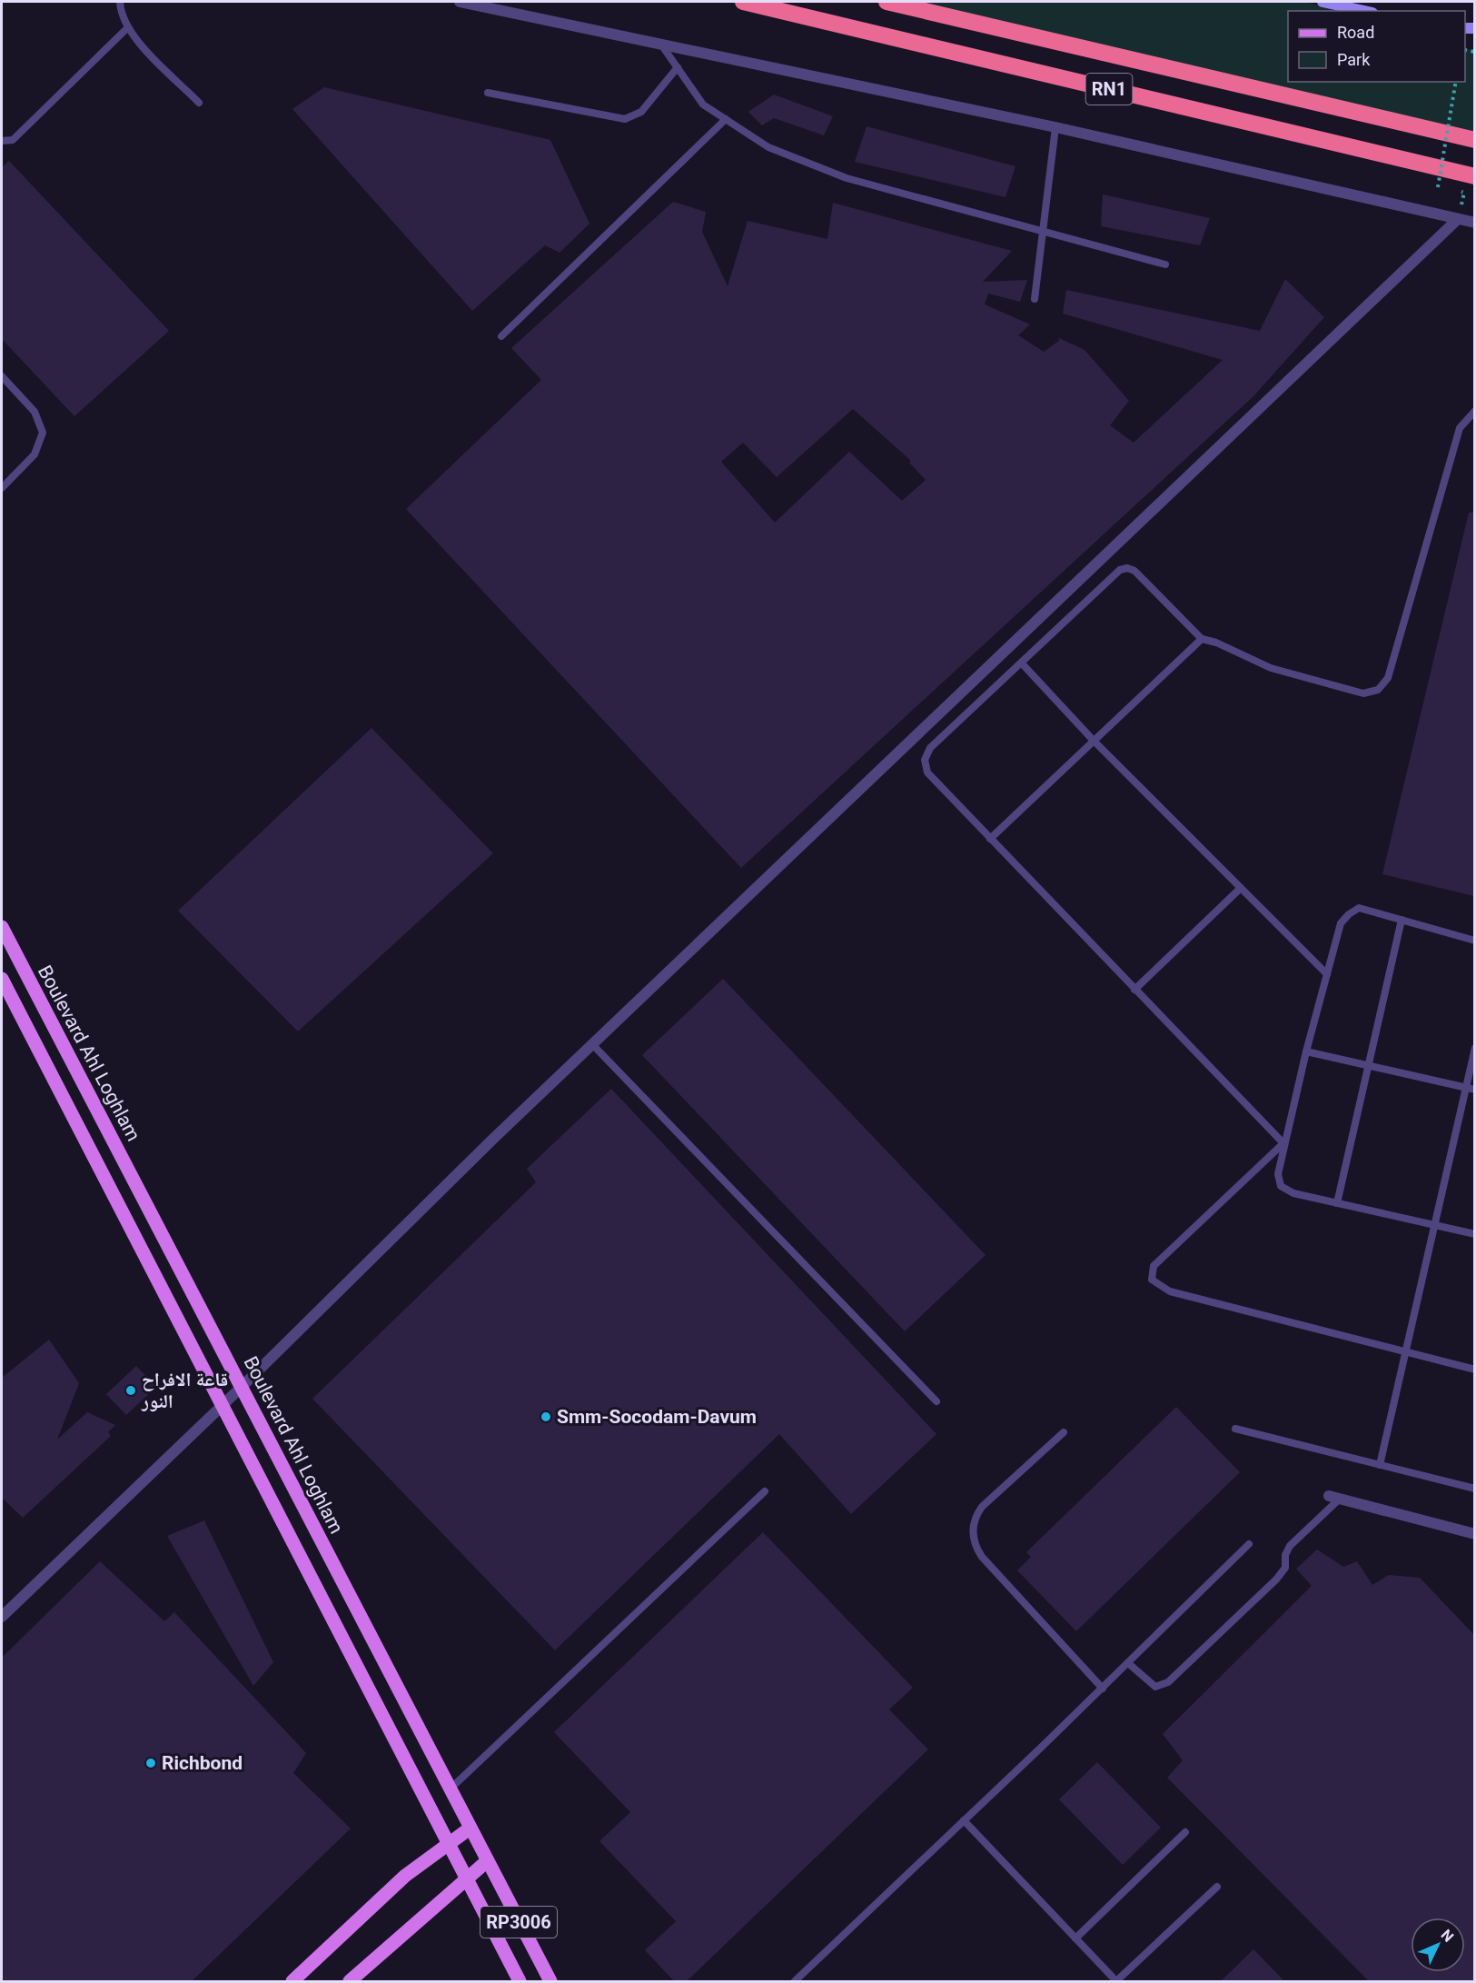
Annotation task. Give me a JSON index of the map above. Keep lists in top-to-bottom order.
{
  "streets": {
    "highway": ["RN1"],
    "main road": ["Boulevard Ahl Loghlam", "RP3006"]
  },
  "places": ["قاعة الافراح النور", "Smm-Socodam-Davum", "Richbond"],
  "legend": ["Road", "Park"],
  "north": "top right"
}
